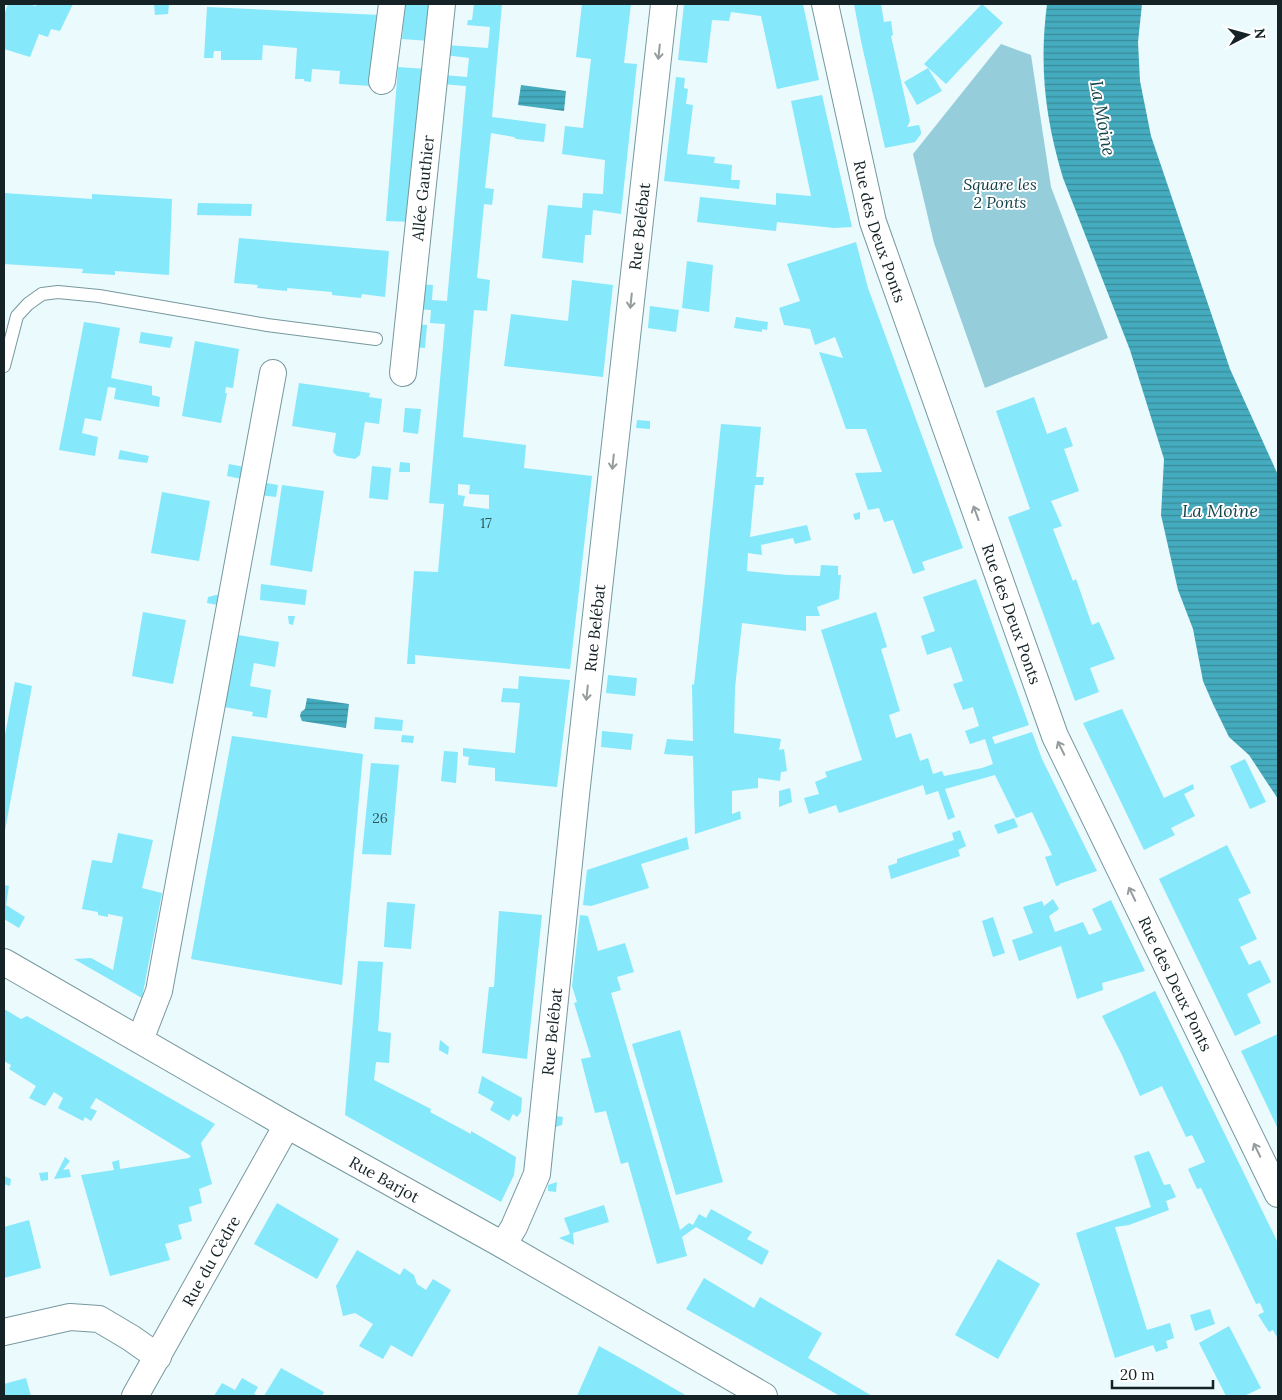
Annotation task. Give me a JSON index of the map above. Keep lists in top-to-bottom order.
{
  "streets": {
    "street": [
      "Allée Gauthier",
      "Rue Belébat",
      "Rue des Deux Ponts",
      "Rue Barjot",
      "Rue du Cèdre"
    ]
  },
  "crossings": [
    ["Rue Belébat", "Rue Barjot"],
    ["Rue Barjot", "Rue du Cèdre"]
  ],
  "one_way": ["Rue Belébat", "Rue des Deux Ponts"],
  "water": ["La Moine"],
  "parks": ["Square les 2 Ponts"],
  "house_numbers": ["17", "26"],
  "scale_bar": "20 m",
  "north": "right"
}
